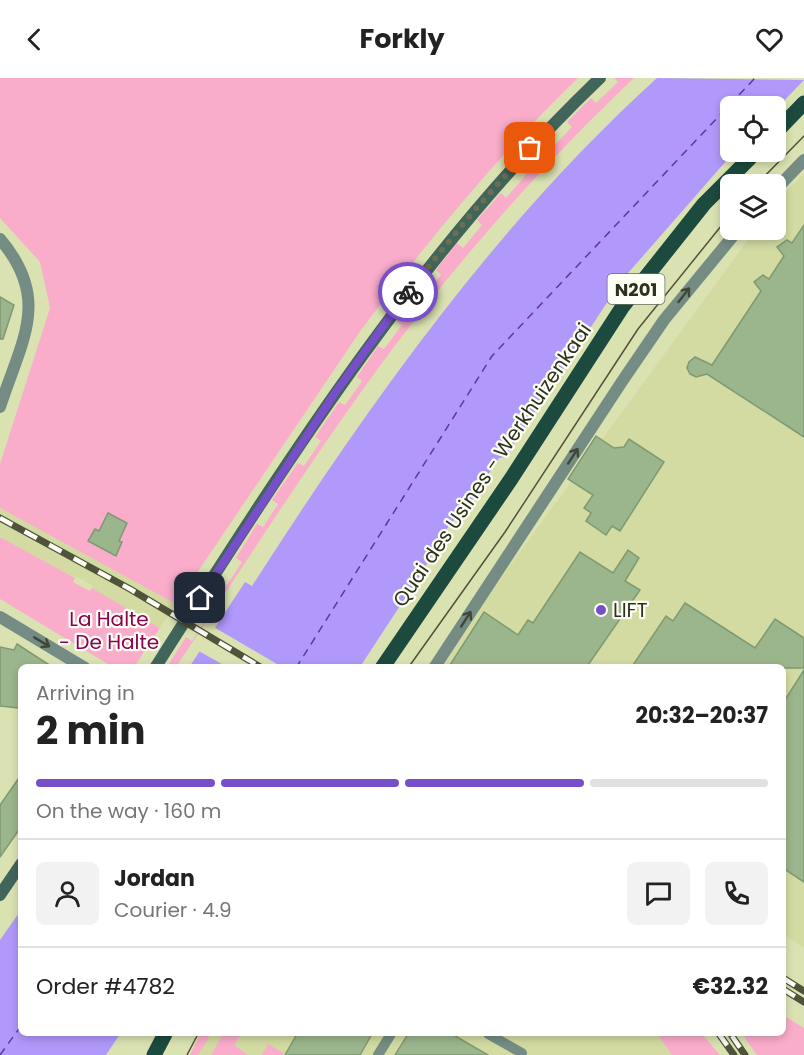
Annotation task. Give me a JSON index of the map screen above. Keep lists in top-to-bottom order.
{
  "streets": {
    "main road": ["N201", "Quai des Usines - Werkhuizenkaai"]
  },
  "parks": ["La Halte - De Halte"],
  "places": ["LIFT"],
  "page": {
    "header": "Forkly",
    "heading": ["2 min", "Arriving in", "20:32–20:37"],
    "panel": [
      "Jordan",
      "Courier · 4.9",
      "Order #4782",
      "€32.32"
    ],
    "bar": "On the way · 160 m"
  }
}
